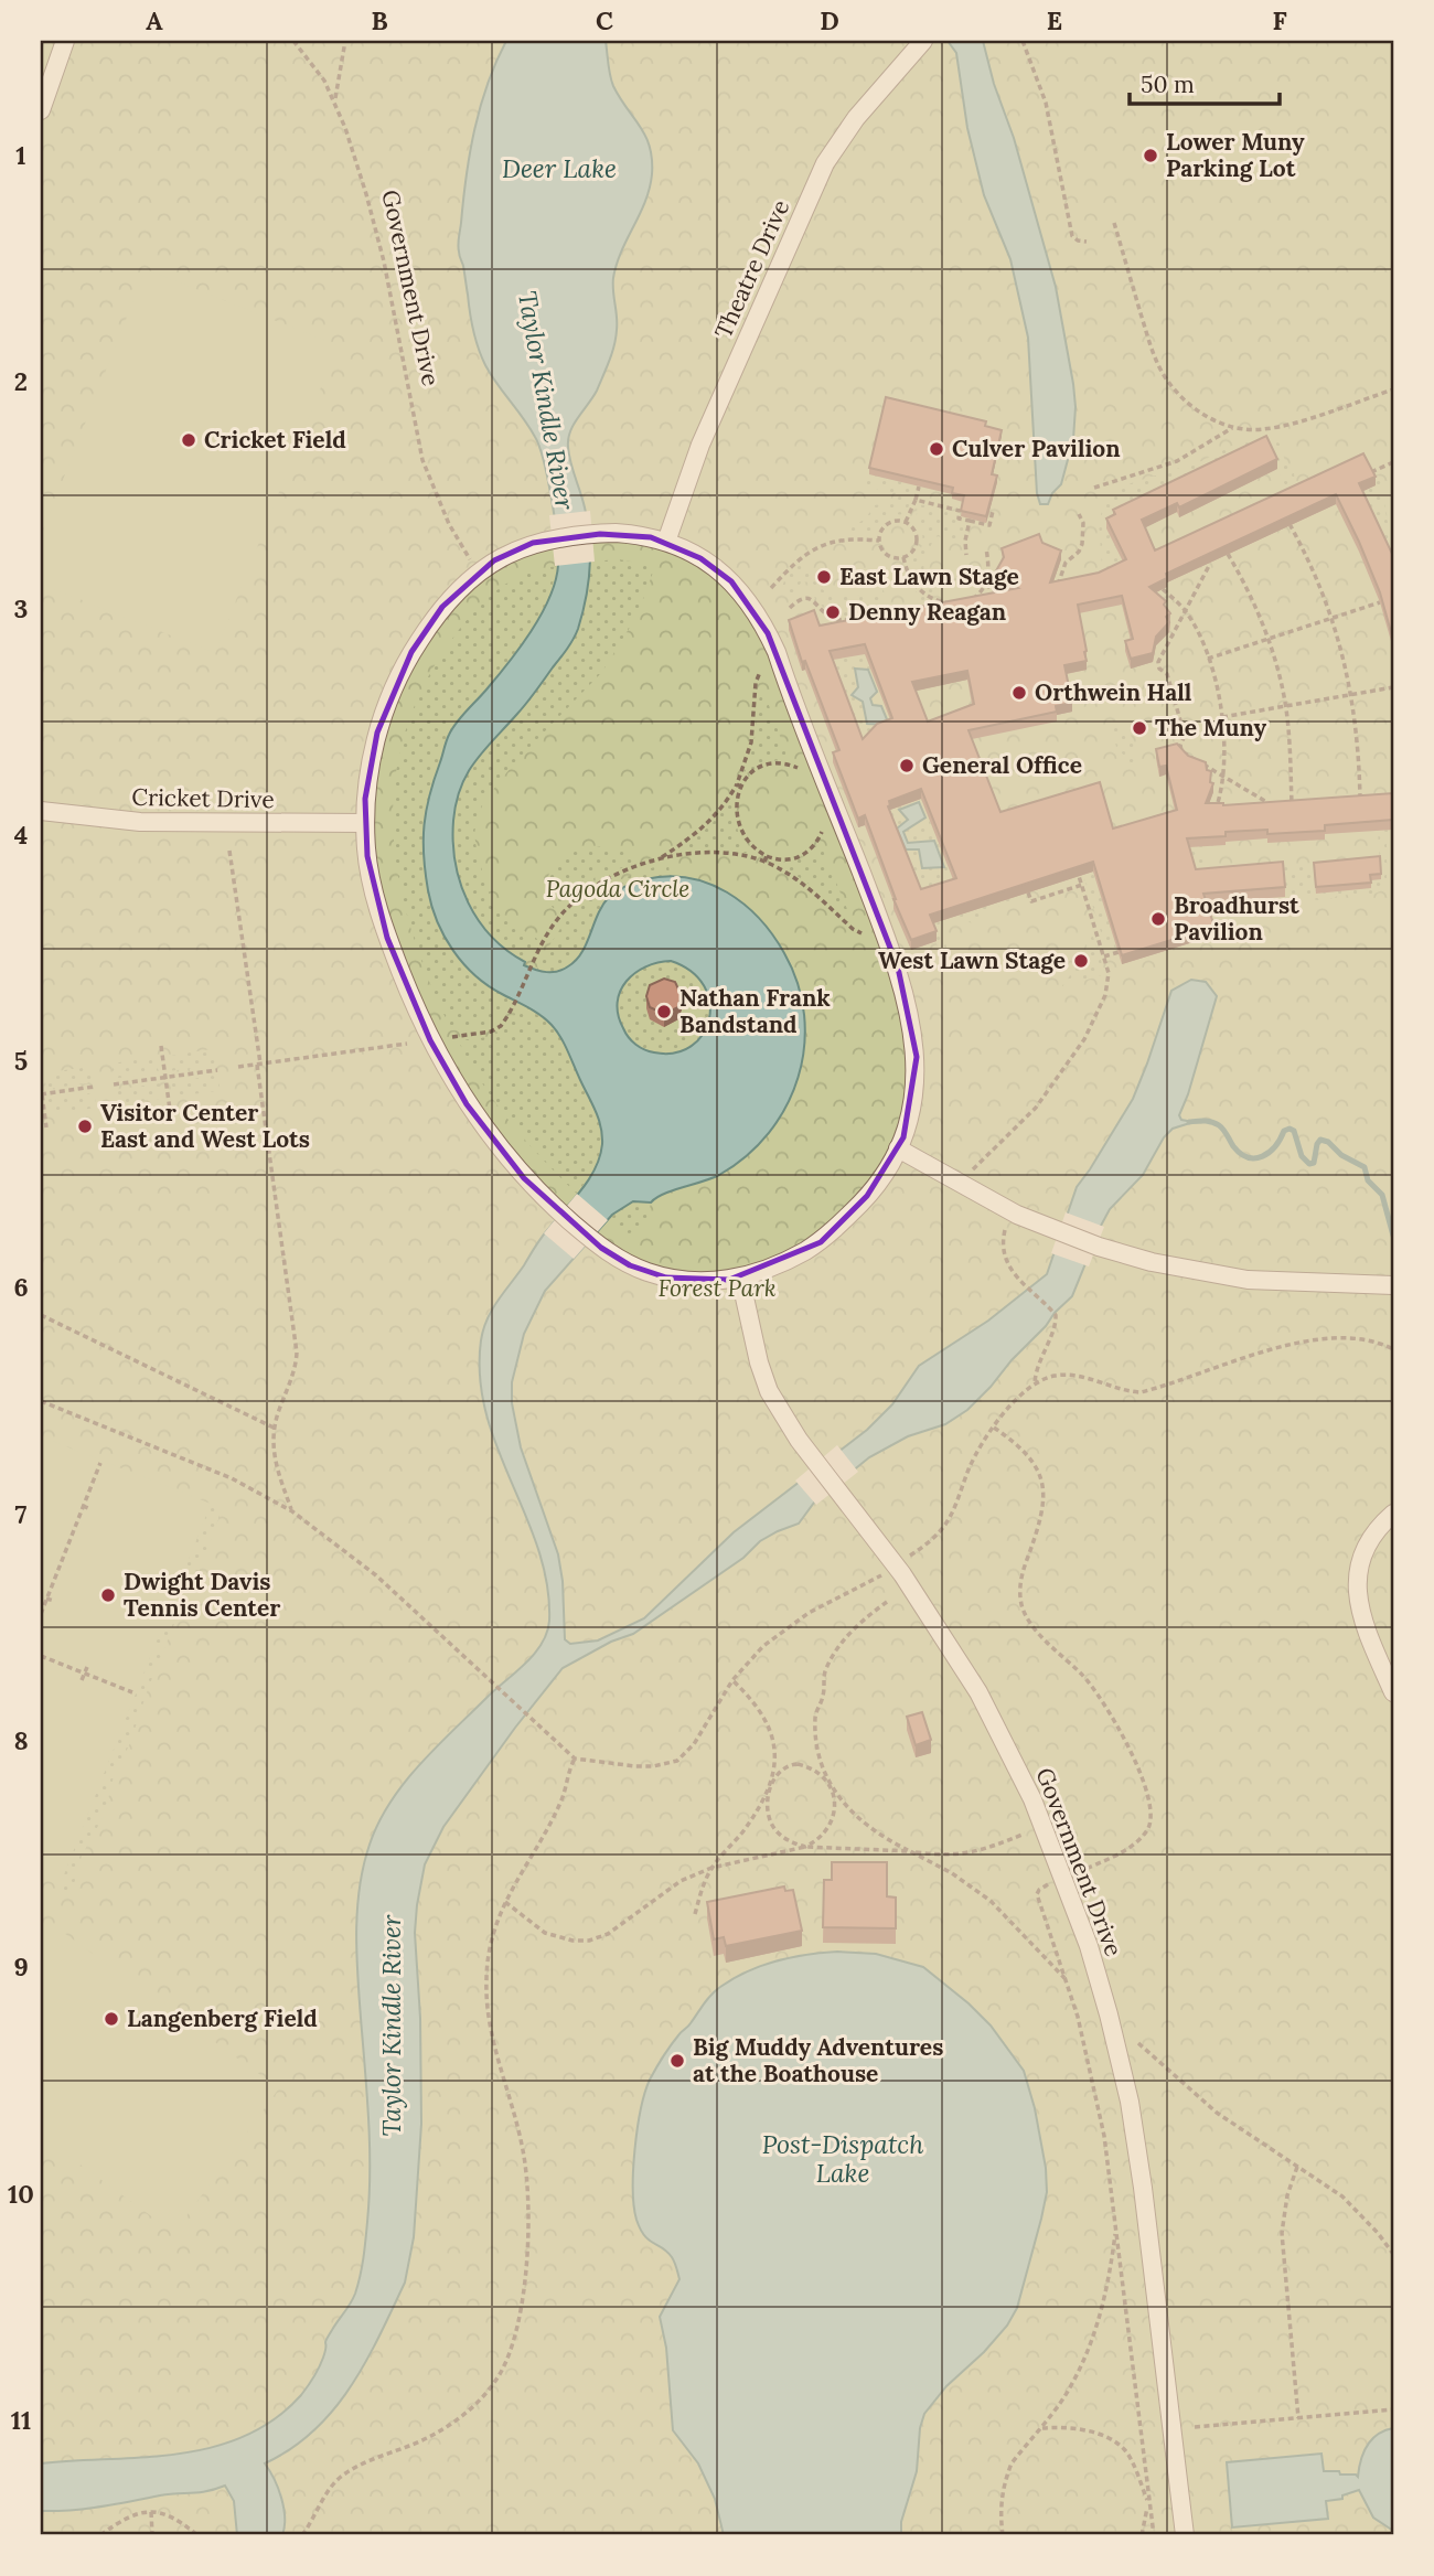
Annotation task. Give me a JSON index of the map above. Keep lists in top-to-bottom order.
{
  "streets": {
    "street": ["Theatre Drive", "Government Drive", "Cricket Drive"]
  },
  "water": ["Deer Lake", "Taylor Kindle River", "Post-Dispatch Lake"],
  "parks": ["Pagoda Circle", "Forest Park"],
  "places": [
    "Lower Muny Parking Lot",
    "Cricket Field",
    "Culver Pavilion",
    "East Lawn Stage",
    "Denny Reagan",
    "Orthwein Hall",
    "The Muny",
    "General Office",
    "Broadhurst Pavilion",
    "West Lawn Stage",
    "Nathan Frank Bandstand",
    "Visitor Center East and West Lots",
    "Dwight Davis Tennis Center",
    "Langenberg Field",
    "Big Muddy Adventures at the Boathouse"
  ],
  "scale_bar": "50 m",
  "grid": {
    "columns": [
      "A",
      "B",
      "C",
      "D",
      "E",
      "F"
    ],
    "rows": [
      "1",
      "2",
      "3",
      "4",
      "5",
      "6",
      "7",
      "8",
      "9",
      "10",
      "11"
    ]
  }
}
